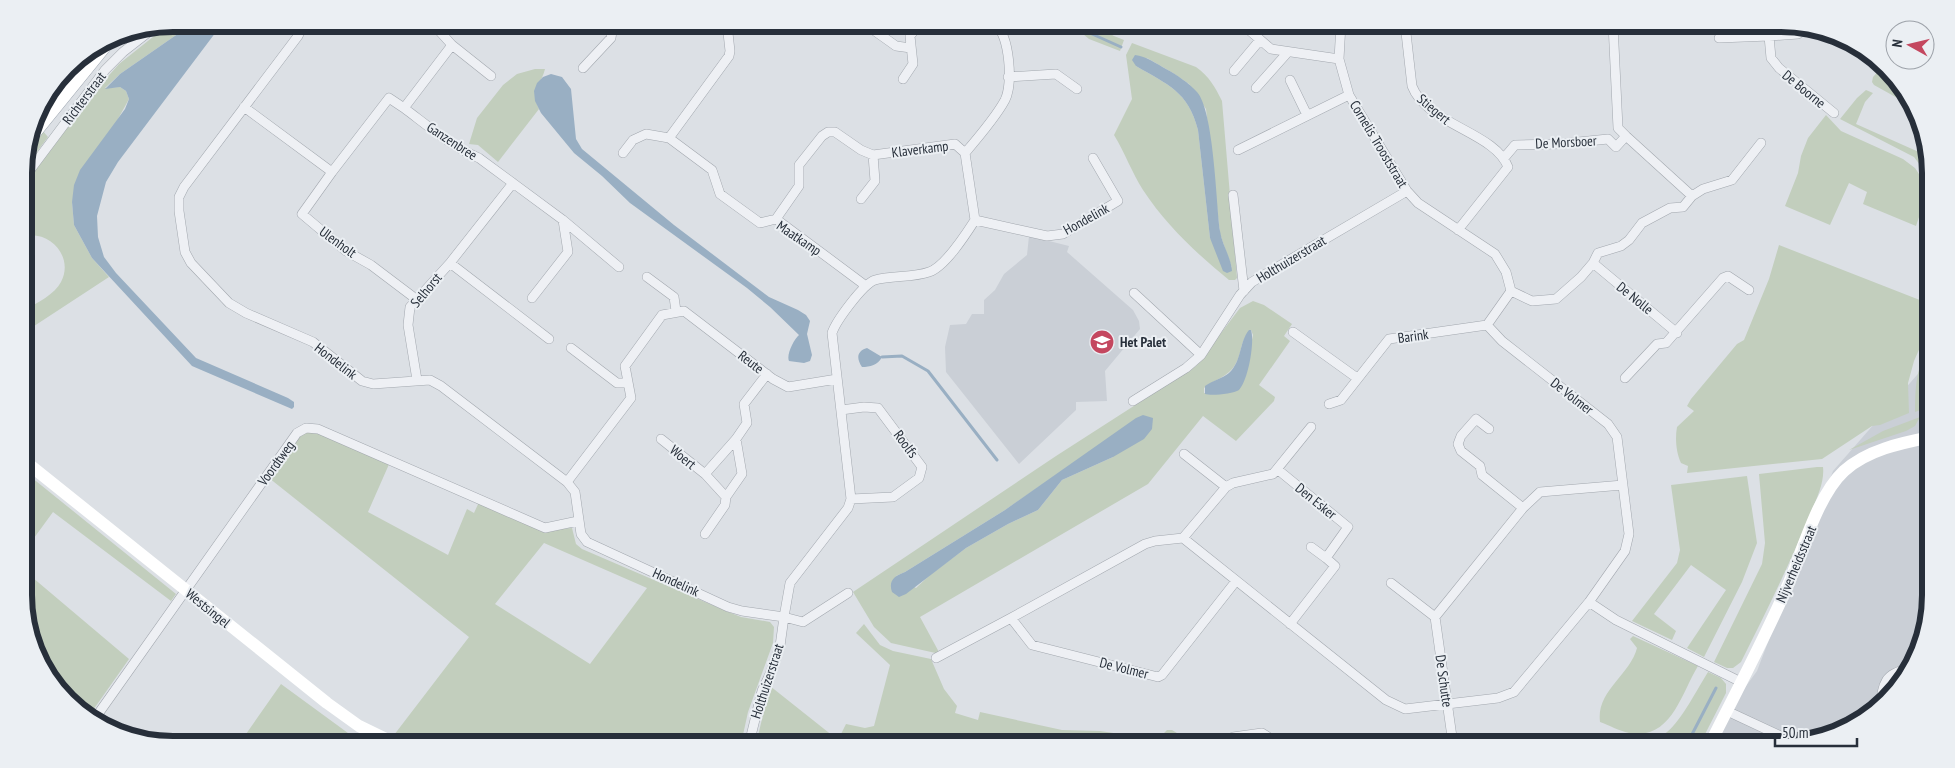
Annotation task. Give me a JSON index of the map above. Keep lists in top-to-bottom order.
{
  "streets": {
    "main road": ["Nijverheidsstraat", "Westsingel"],
    "street": [
      "De Boorne",
      "Richterstraat",
      "Stiegert",
      "Ganzenbree",
      "De Morsboer",
      "Cornelis Trooststraat",
      "Klaverkamp",
      "Hondelink",
      "Maatkamp",
      "Ulenholt",
      "Holthuizerstraat",
      "Selhorst",
      "De Nolle",
      "Barink",
      "Reute",
      "De Volmer",
      "Roolfs",
      "Woert",
      "Voordtweg",
      "Den Esker",
      "De Schutte"
    ]
  },
  "crossings": [
    ["Stiegert", "De Morsboer"],
    ["Ganzenbree", "Ulenholt"],
    ["Ganzenbree", "Selhorst"],
    ["Cornelis Trooststraat", "Holthuizerstraat"],
    ["Klaverkamp", "Maatkamp"],
    ["Hondelink", "Holthuizerstraat"],
    ["Hondelink", "Selhorst"],
    ["Hondelink", "Voordtweg"],
    ["Ulenholt", "Selhorst"],
    ["Barink", "De Volmer"],
    ["Reute", "Woert"],
    ["De Volmer", "De Schutte"],
    ["Voordtweg", "Westsingel"]
  ],
  "places": {
    "school or university": ["Het Palet"]
  },
  "scale_bar": "50 m",
  "north": "left"
}
